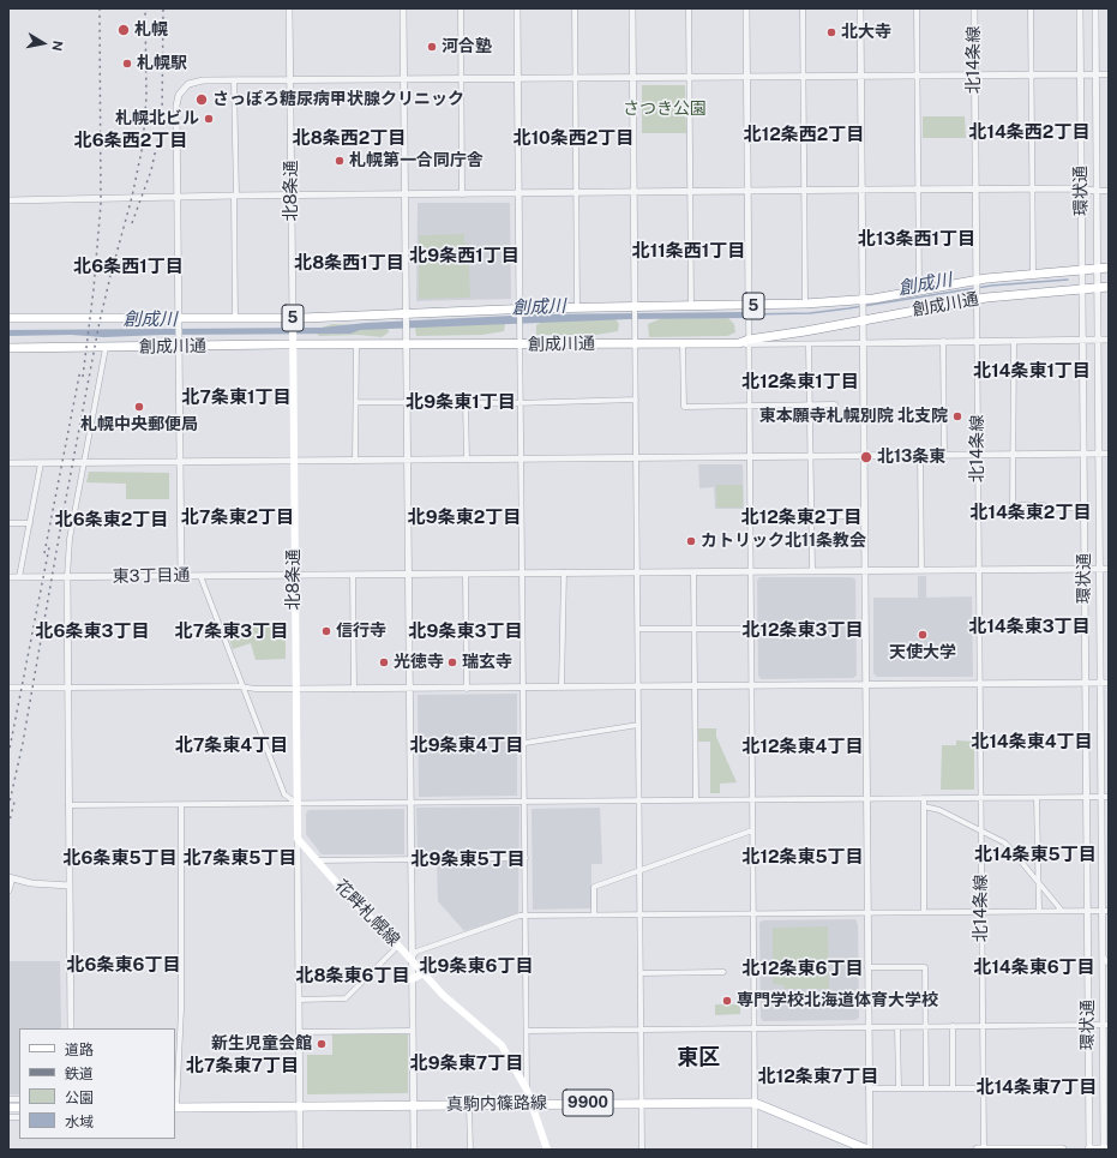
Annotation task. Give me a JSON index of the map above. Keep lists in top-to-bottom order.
{
  "streets": {
    "main road": [
      "北8条通",
      "創成川通",
      "5",
      "花畔札幌線",
      "9900",
      "真駒内篠路線"
    ],
    "street": ["北14条線", "環状通", "東3丁目通"]
  },
  "crossings": [
    ["北14条線", "創成川通"],
    ["北14条線", "東3丁目通"],
    ["北8条通", "創成川通"],
    ["北8条通", "東3丁目通"],
    ["北8条通", "花畔札幌線"],
    ["北8条通", "真駒内篠路線"],
    ["環状通", "創成川通"],
    ["環状通", "東3丁目通"],
    ["花畔札幌線", "真駒内篠路線"]
  ],
  "districts": [
    "北14条西2丁目",
    "北12条西2丁目",
    "北8条西2丁目",
    "北10条西2丁目",
    "北6条西2丁目",
    "北13条西1丁目",
    "北11条西1丁目",
    "北9条西1丁目",
    "北8条西1丁目",
    "北6条西1丁目",
    "北14条東1丁目",
    "北12条東1丁目",
    "北7条東1丁目",
    "北9条東1丁目",
    "北14条東2丁目",
    "北7条東2丁目",
    "北9条東2丁目",
    "北12条東2丁目",
    "北6条東2丁目",
    "北14条東3丁目",
    "北12条東3丁目",
    "北6条東3丁目",
    "北7条東3丁目",
    "北9条東3丁目",
    "北14条東4丁目",
    "北7条東4丁目",
    "北9条東4丁目",
    "北12条東4丁目",
    "北14条東5丁目",
    "北12条東5丁目",
    "北6条東5丁目",
    "北7条東5丁目",
    "北9条東5丁目",
    "北6条東6丁目",
    "北9条東6丁目",
    "北14条東6丁目",
    "北12条東6丁目",
    "北8条東6丁目",
    "東区",
    "北9条東7丁目",
    "北7条東7丁目",
    "北12条東7丁目",
    "北14条東7丁目"
  ],
  "water": ["創成川"],
  "parks": ["さつき公園"],
  "places": [
    "札幌",
    "北大寺",
    "河合塾",
    "札幌駅",
    "さっぽろ糖尿病甲状腺クリニック",
    "札幌北ビル",
    "札幌第一合同庁舎",
    "札幌中央郵便局",
    "東本願寺札幌別院 北支院",
    "北13条東",
    "カトリック北11条教会",
    "信行寺",
    "天使大学",
    "光徳寺",
    "瑞玄寺",
    "専門学校北海道体育大学校",
    "新生児童会館"
  ],
  "legend": [
    "道路",
    "鉄道",
    "公園",
    "水域"
  ],
  "north": "right"
}
